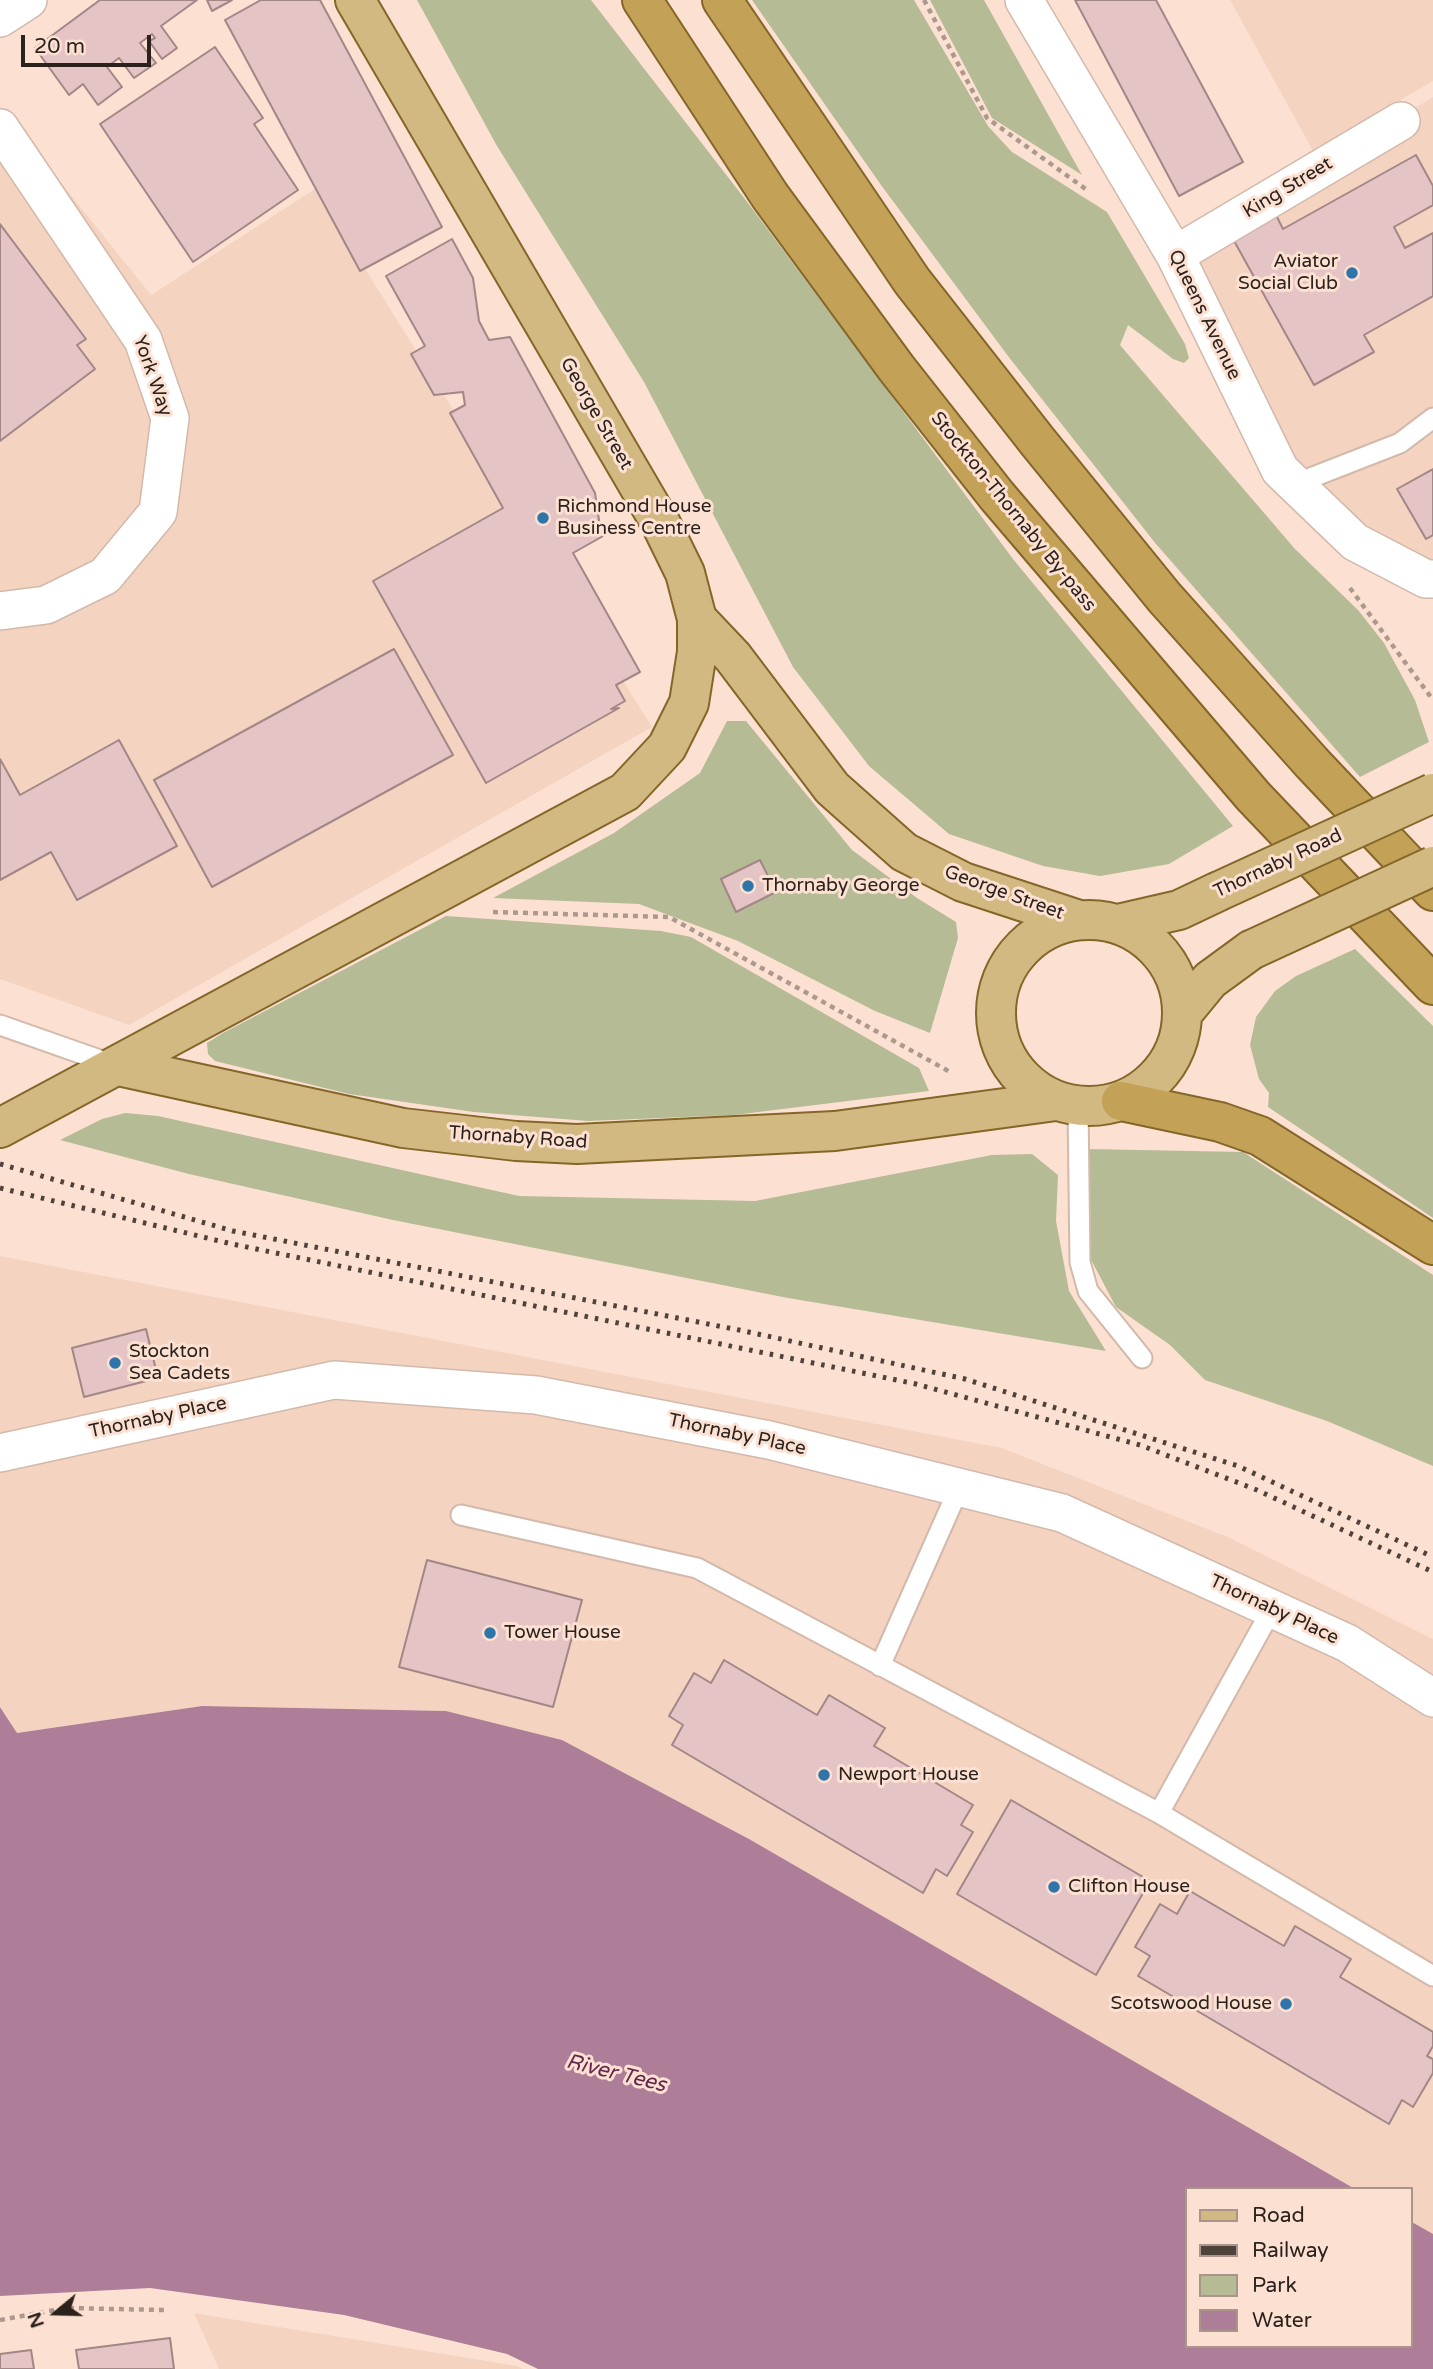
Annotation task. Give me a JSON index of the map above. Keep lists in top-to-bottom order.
{
  "streets": {
    "highway": ["Stockton-Thornaby By-pass"],
    "main road": ["George Street", "Thornaby Road"],
    "street": [
      "King Street",
      "Queens Avenue",
      "York Way",
      "Thornaby Place"
    ]
  },
  "crossings": [
    ["King Street", "Queens Avenue"],
    ["George Street", "Thornaby Road"]
  ],
  "water": ["River Tees"],
  "places": [
    "Aviator Social Club",
    "Richmond House Business Centre",
    "Thornaby George",
    "Stockton Sea Cadets",
    "Tower House",
    "Newport House",
    "Clifton House",
    "Scotswood House"
  ],
  "legend": [
    "Road",
    "Railway",
    "Park",
    "Water"
  ],
  "scale_bar": "20 m",
  "north": "left"
}
